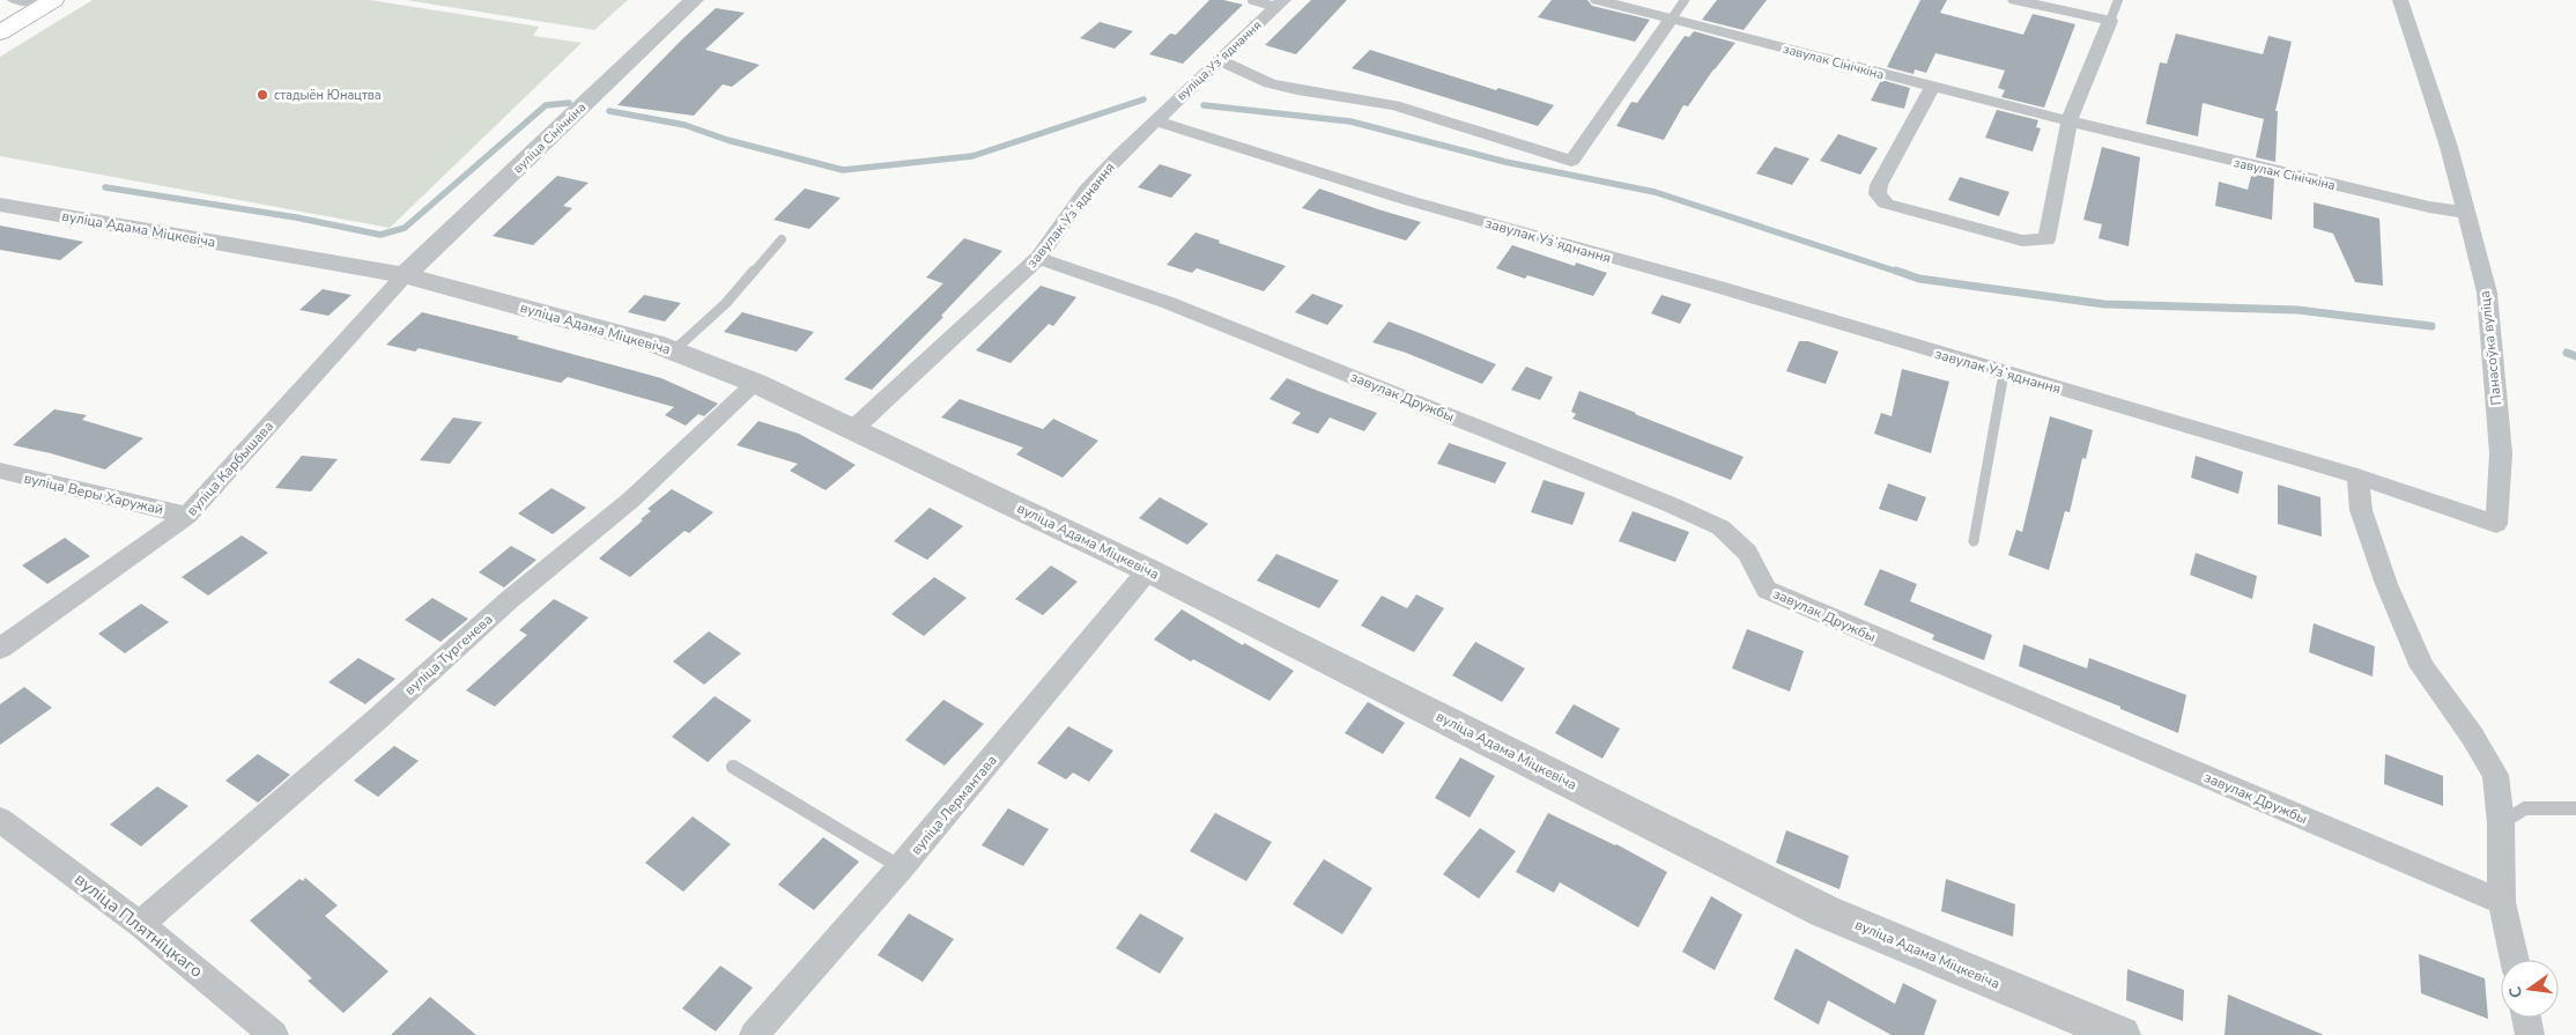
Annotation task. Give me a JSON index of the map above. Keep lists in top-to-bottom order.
{
  "streets": {
    "street": [
      "вуліца Узʼяднання",
      "завулак Сінічкіна",
      "вуліца Сінічкіна",
      "завулак Узʼяднання",
      "вуліца Адама Міцкевіча",
      "Панасоўка вуліца",
      "завулак Дружбы",
      "вуліца Карбышава",
      "вуліца Веры Харужай",
      "вуліца Тургенева",
      "вуліца Лермантава",
      "вуліца Плятніцкаго"
    ]
  },
  "crossings": [
    ["вуліца Узʼяднання", "завулак Узʼяднання"],
    ["завулак Сінічкіна", "Панасоўка вуліца"],
    ["вуліца Сінічкіна", "вуліца Адама Міцкевіча"],
    ["вуліца Сінічкіна", "вуліца Карбышава"],
    ["завулак Узʼяднання", "вуліца Адама Міцкевіча"],
    ["завулак Узʼяднання", "Панасоўка вуліца"],
    ["завулак Узʼяднання", "завулак Дружбы"],
    ["вуліца Адама Міцкевіча", "вуліца Карбышава"],
    ["вуліца Адама Міцкевіча", "вуліца Тургенева"],
    ["вуліца Адама Міцкевіча", "вуліца Лермантава"],
    ["вуліца Карбышава", "вуліца Веры Харужай"],
    ["вуліца Тургенева", "вуліца Плятніцкаго"]
  ],
  "places": ["стадыён Юнацтва"],
  "north": "left"
}
